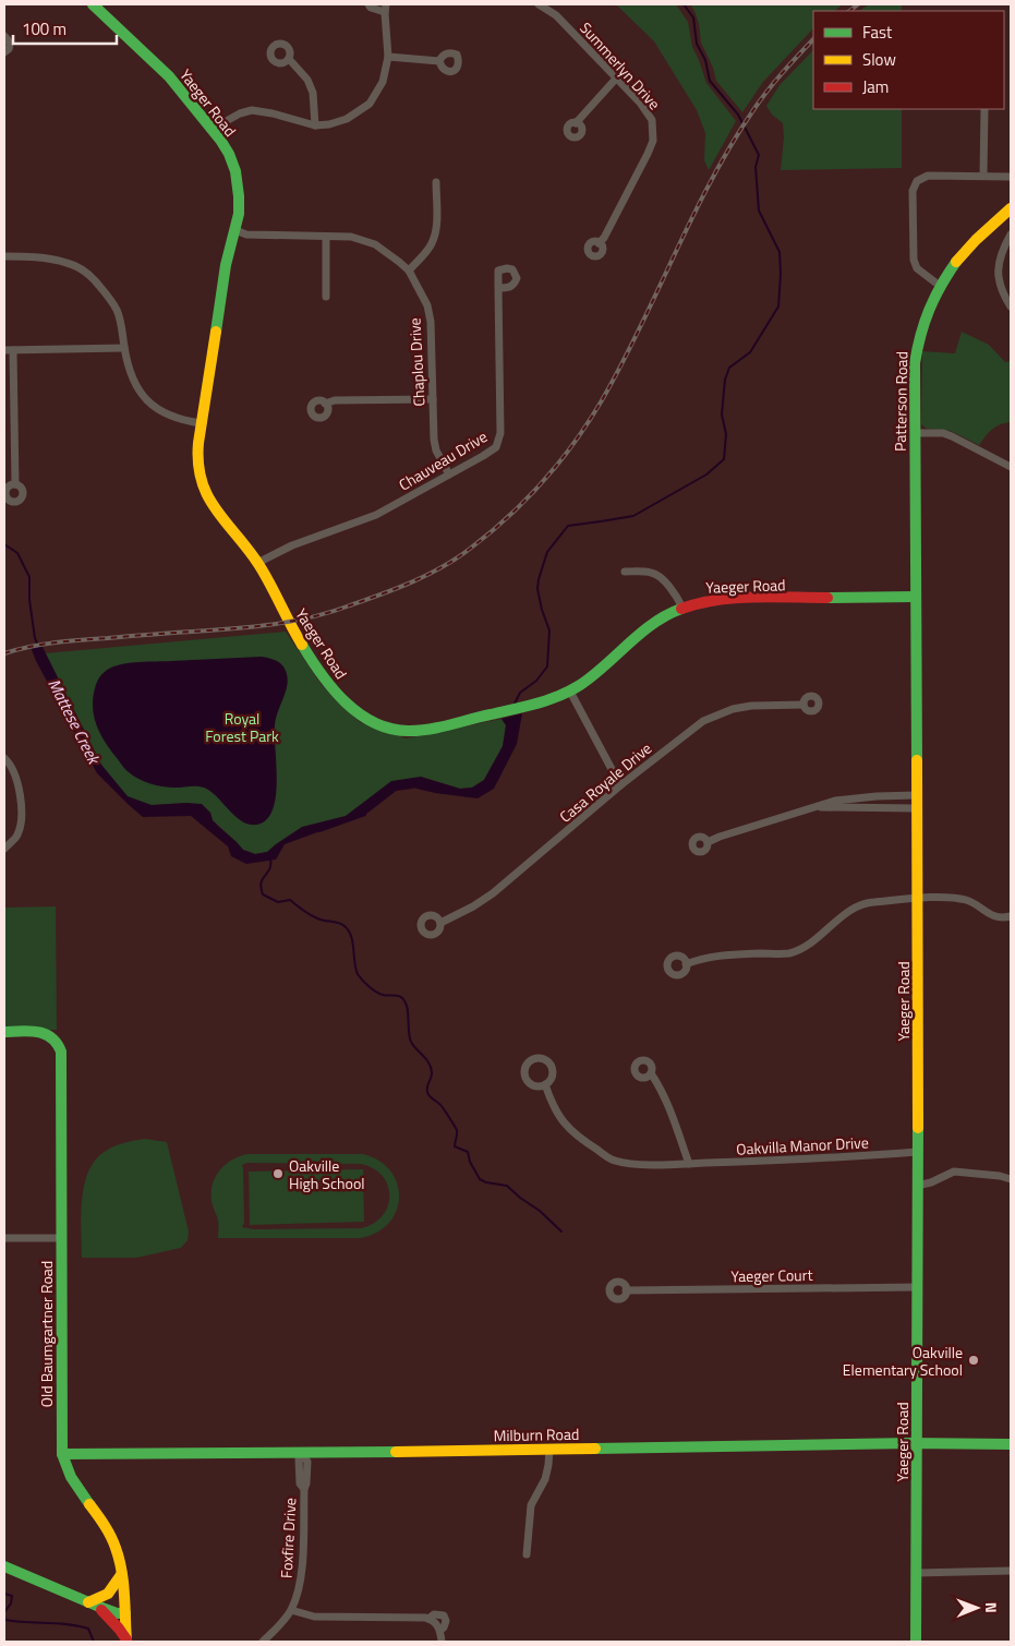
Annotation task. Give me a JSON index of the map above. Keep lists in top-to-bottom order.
{
  "streets": {
    "street": [
      "Summerlyn Drive",
      "Yaeger Road",
      "Chaplou Drive",
      "Patterson Road",
      "Chauveau Drive",
      "Casa Royale Drive",
      "Oakvilla Manor Drive",
      "Yaeger Court",
      "Old Baumgartner Road",
      "Milburn Road",
      "Foxfire Drive"
    ]
  },
  "crossings": [
    ["Yaeger Road", "Chaplou Drive"],
    ["Yaeger Road", "Patterson Road"],
    ["Yaeger Road", "Chauveau Drive"],
    ["Yaeger Road", "Oakvilla Manor Drive"],
    ["Yaeger Road", "Yaeger Court"],
    ["Yaeger Road", "Milburn Road"],
    ["Chaplou Drive", "Chauveau Drive"],
    ["Old Baumgartner Road", "Milburn Road"],
    ["Milburn Road", "Foxfire Drive"]
  ],
  "water": ["Mattese Creek"],
  "parks": ["Royal Forest Park"],
  "places": ["Oakville High School", "Oakville Elementary School"],
  "legend": ["Fast", "Slow", "Jam"],
  "scale_bar": "100 m",
  "north": "right"
}
